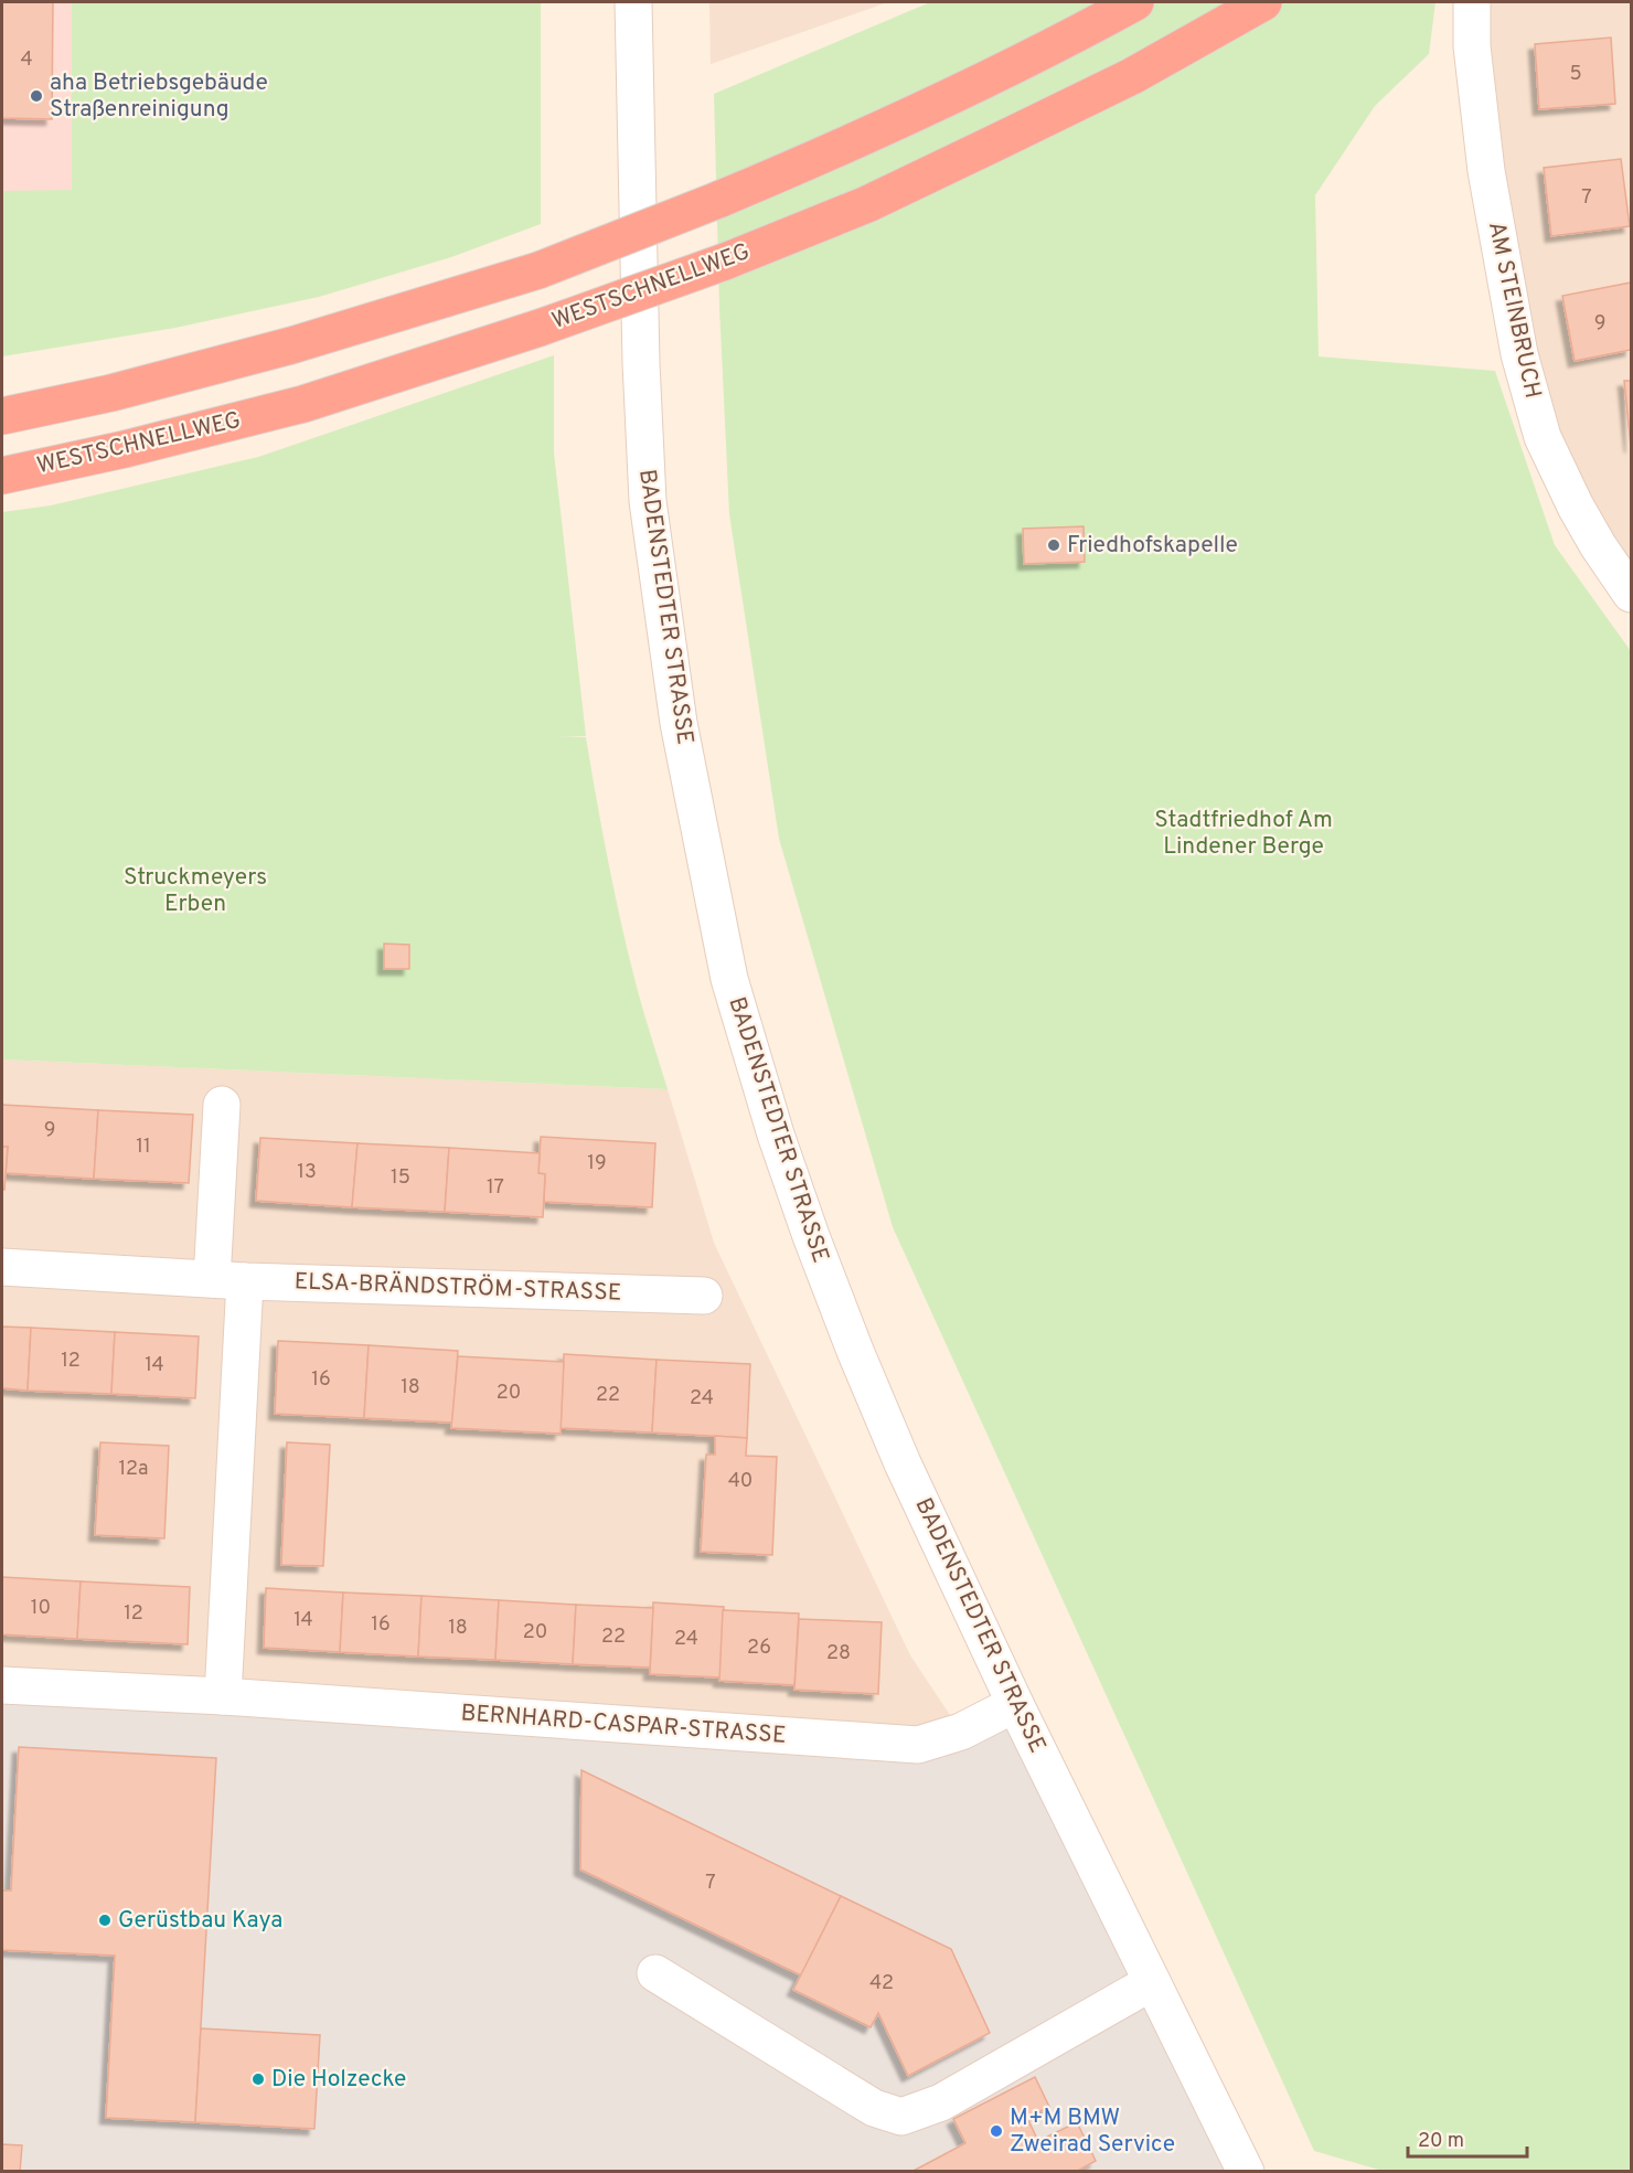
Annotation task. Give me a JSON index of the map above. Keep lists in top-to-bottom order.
{
  "streets": {
    "highway": ["WESTSCHNELLWEG"],
    "street": [
      "AM STEINBRUCH",
      "BADENSTEDTER STRASSE",
      "ELSA-BRÄNDSTRÖM-STRASSE",
      "BERNHARD-CASPAR-STRASSE"
    ]
  },
  "crossings": [
    ["BADENSTEDTER STRASSE", "BERNHARD-CASPAR-STRASSE"]
  ],
  "parks": ["Stadtfriedhof Am Lindener Berge", "Struckmeyers Erben"],
  "places": [
    "aha Betriebsgebäude Straßenreinigung",
    "Friedhofskapelle",
    "Gerüstbau Kaya",
    "Die Holzecke",
    "M+M BMW Zweirad Service"
  ],
  "house_numbers": [
    "4",
    "5",
    "7",
    "9",
    "9",
    "11",
    "19",
    "13",
    "15",
    "17",
    "12",
    "14",
    "16",
    "18",
    "20",
    "22",
    "24",
    "12a",
    "40",
    "10",
    "12",
    "14",
    "16",
    "18",
    "20",
    "22",
    "24",
    "26",
    "28",
    "7",
    "42"
  ],
  "scale_bar": "20 m"
}
